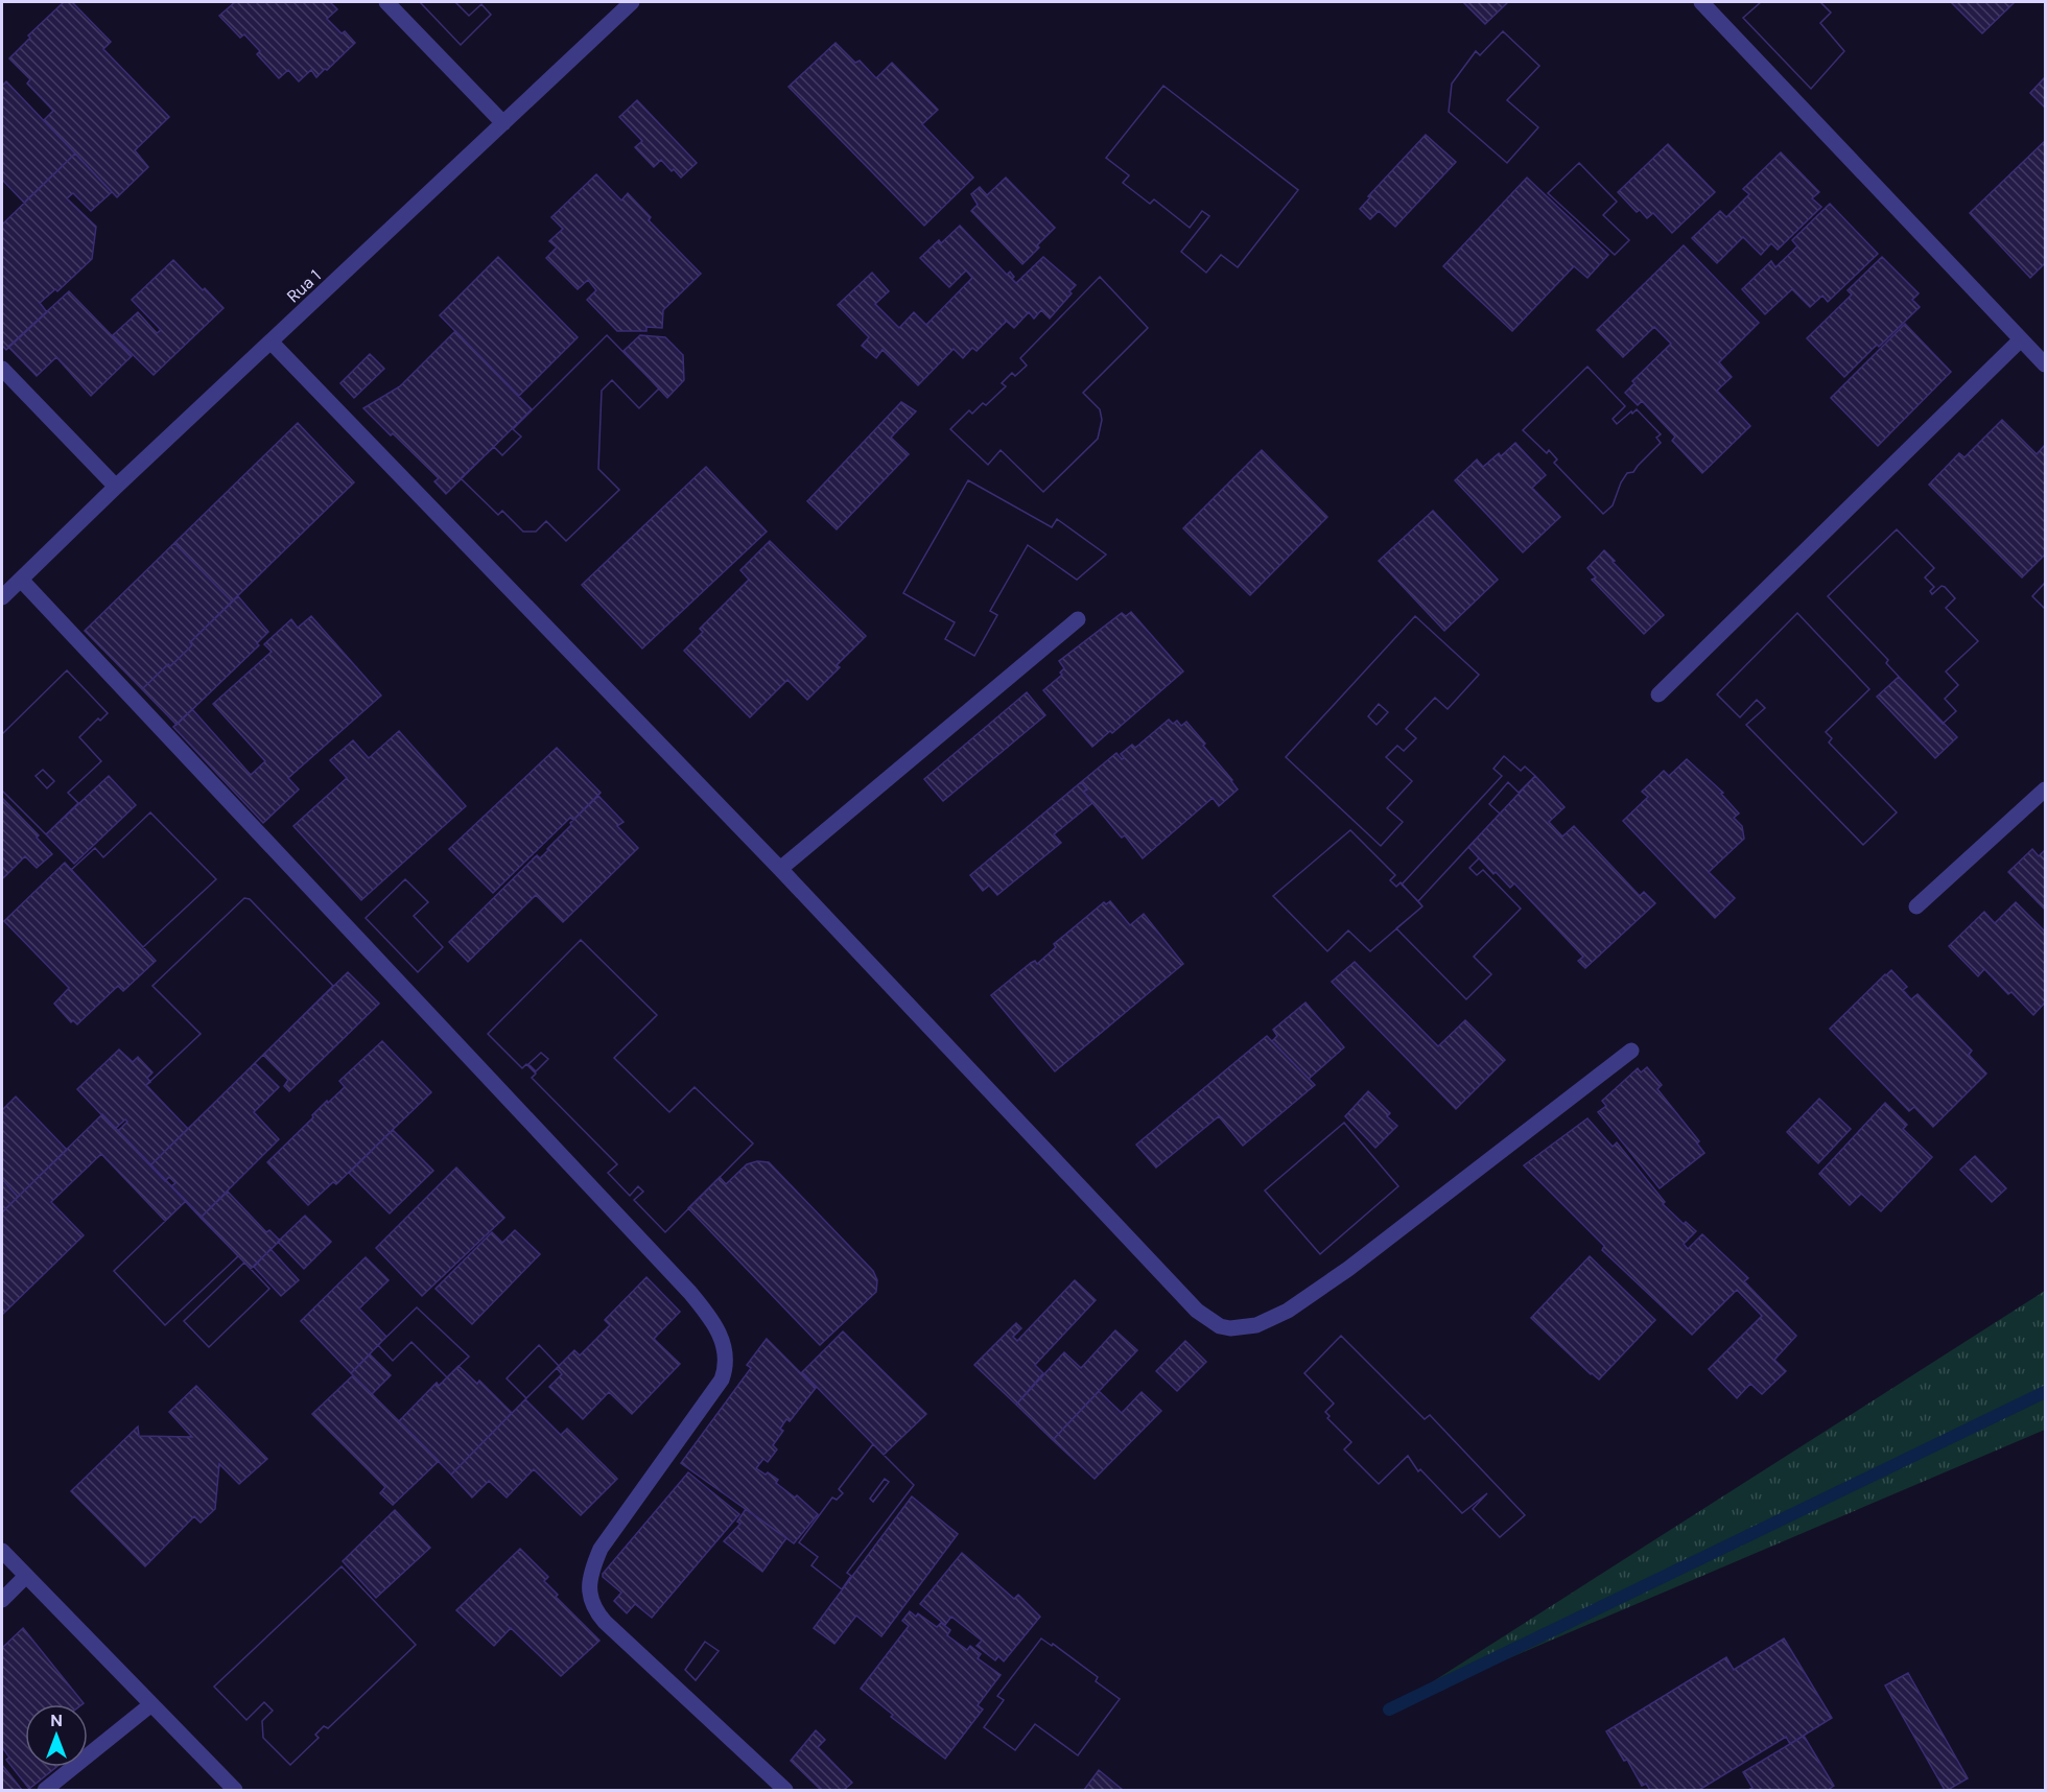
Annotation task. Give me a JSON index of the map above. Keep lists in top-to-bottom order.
{
  "streets": {
    "street": ["Rua 1"]
  },
  "north": "top"
}
